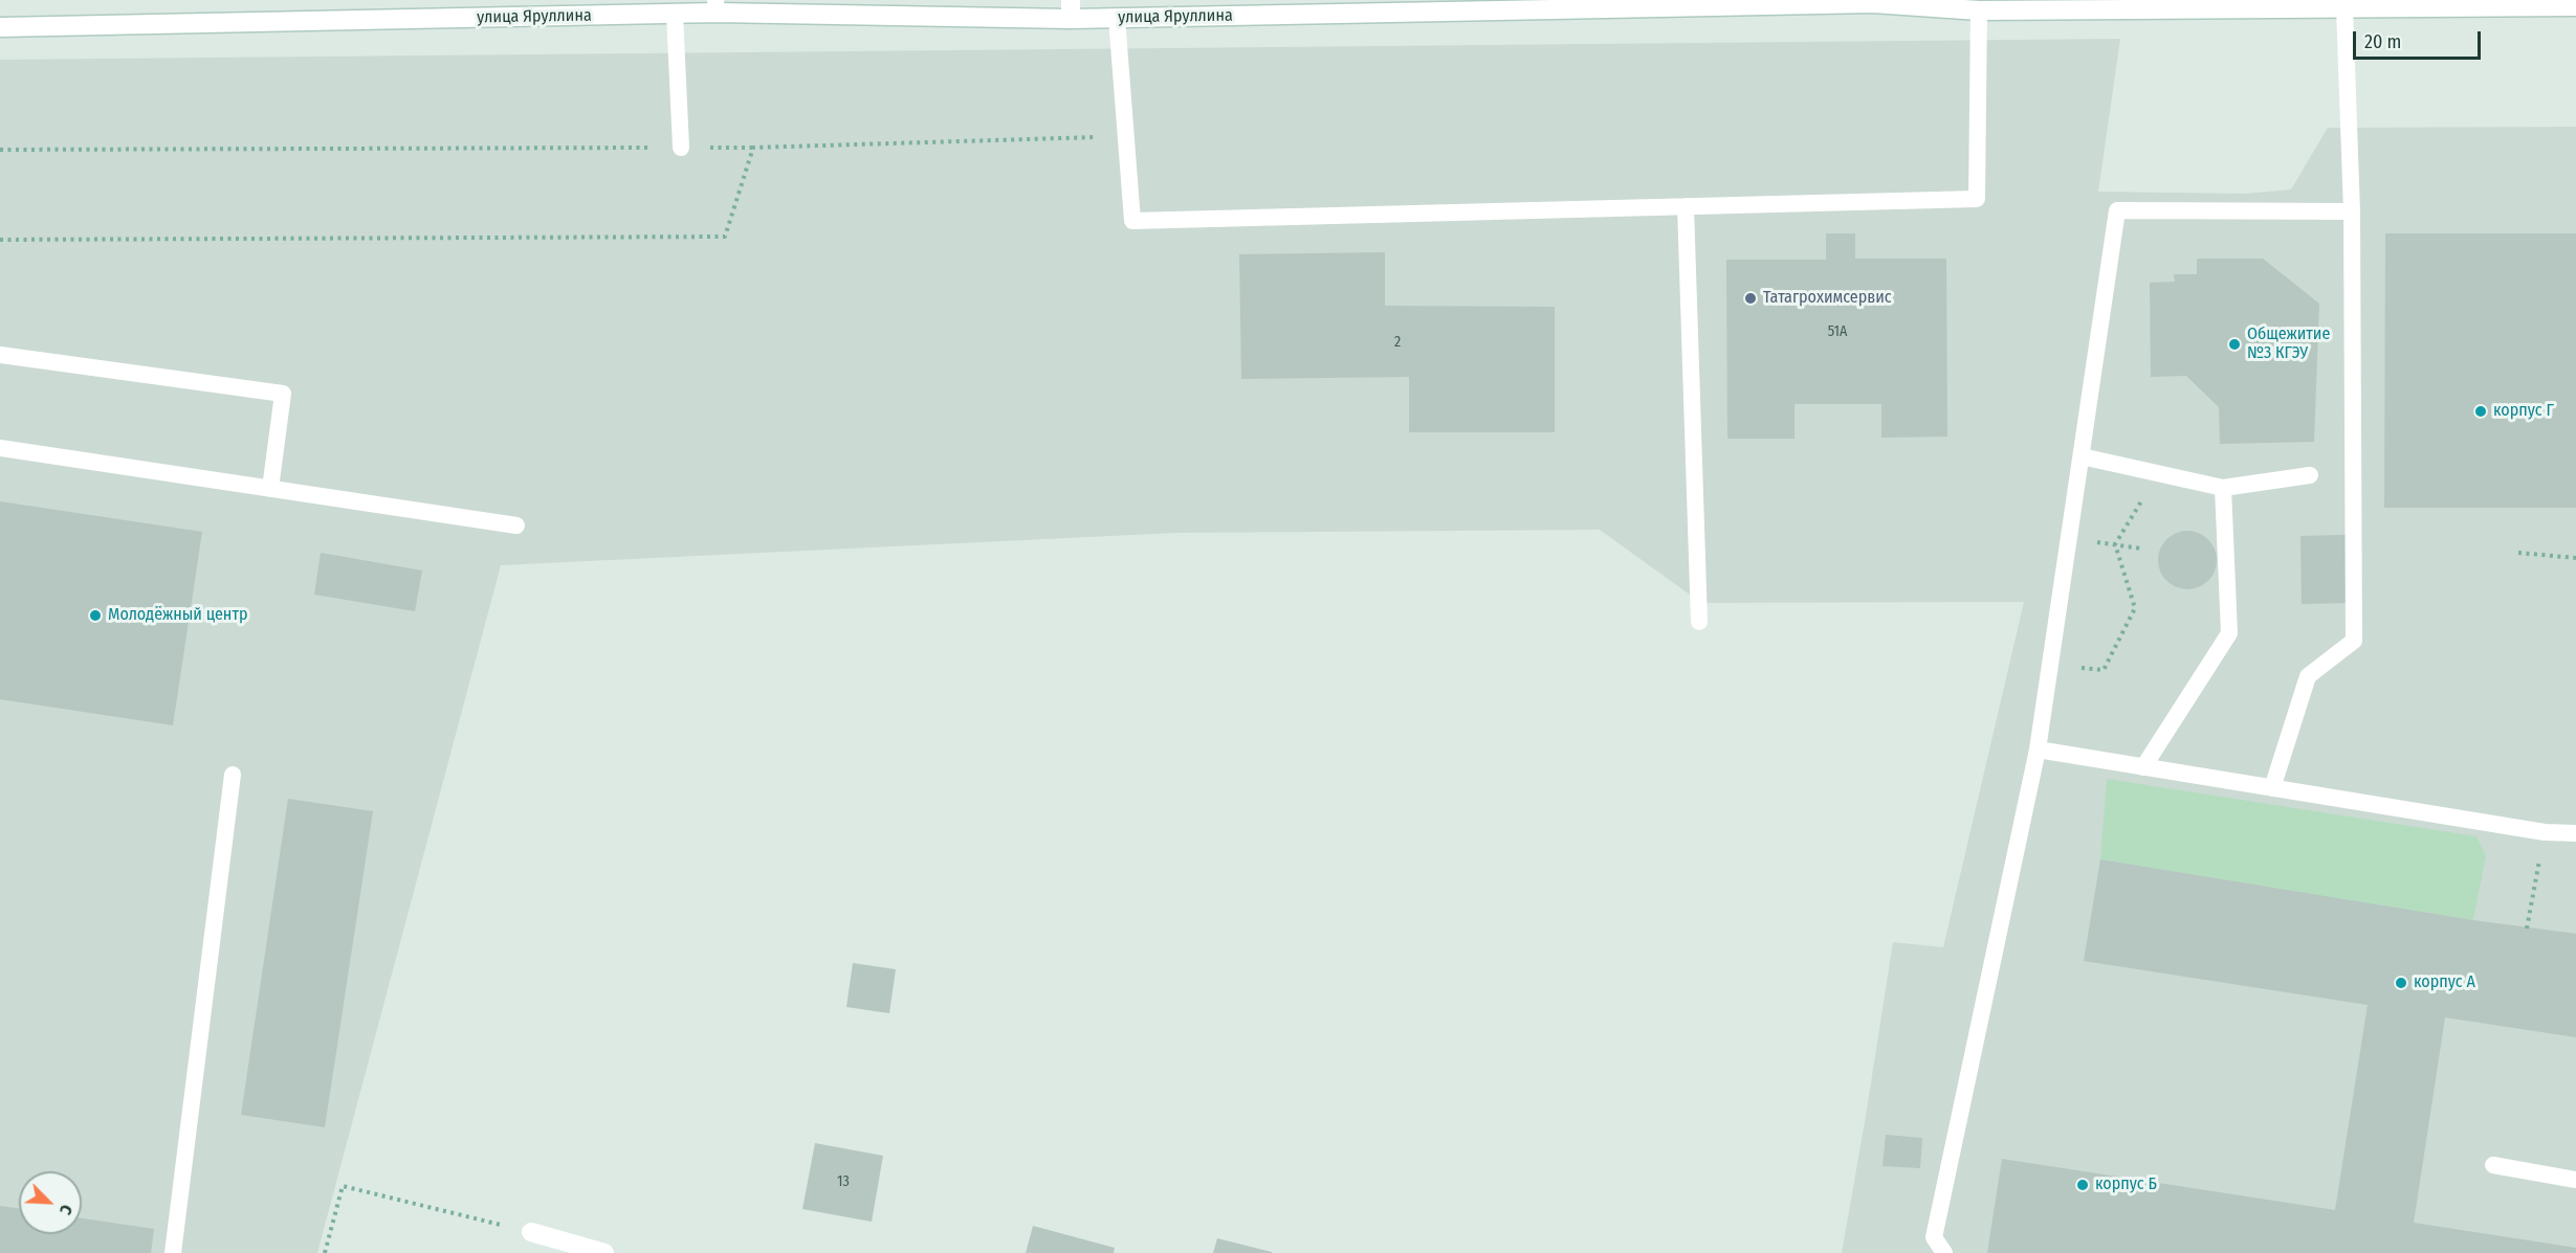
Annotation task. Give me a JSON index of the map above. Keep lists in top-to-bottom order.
{
  "streets": {
    "street": ["улица Яруллина"]
  },
  "places": [
    "Татагрохимсервис",
    "Общежитие №3 КГЭУ",
    "корпус Г",
    "Молодёжный центр",
    "корпус А",
    "корпус Б"
  ],
  "house_numbers": ["51А", "2", "13"],
  "scale_bar": "20 m",
  "north": "bottom right"
}
